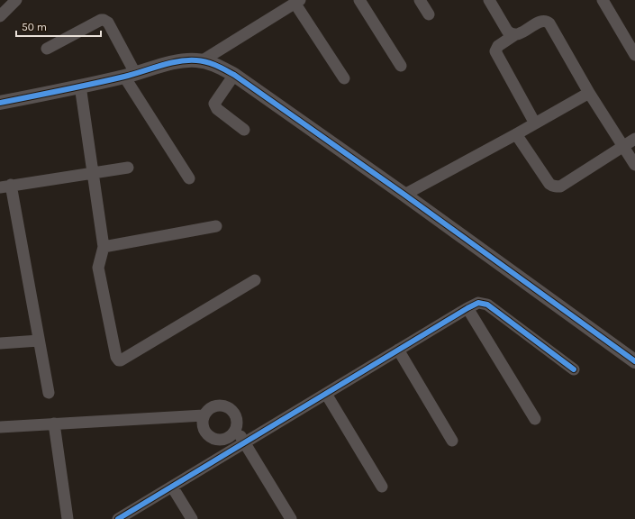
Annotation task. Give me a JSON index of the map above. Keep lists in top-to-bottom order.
{
  "scale_bar": "50 m"
}
